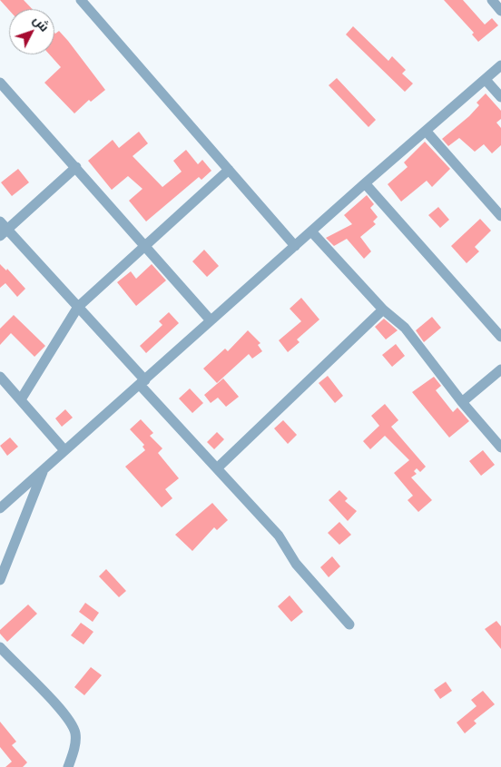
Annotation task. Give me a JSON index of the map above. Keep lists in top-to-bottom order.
{
  "north": "top right"
}
